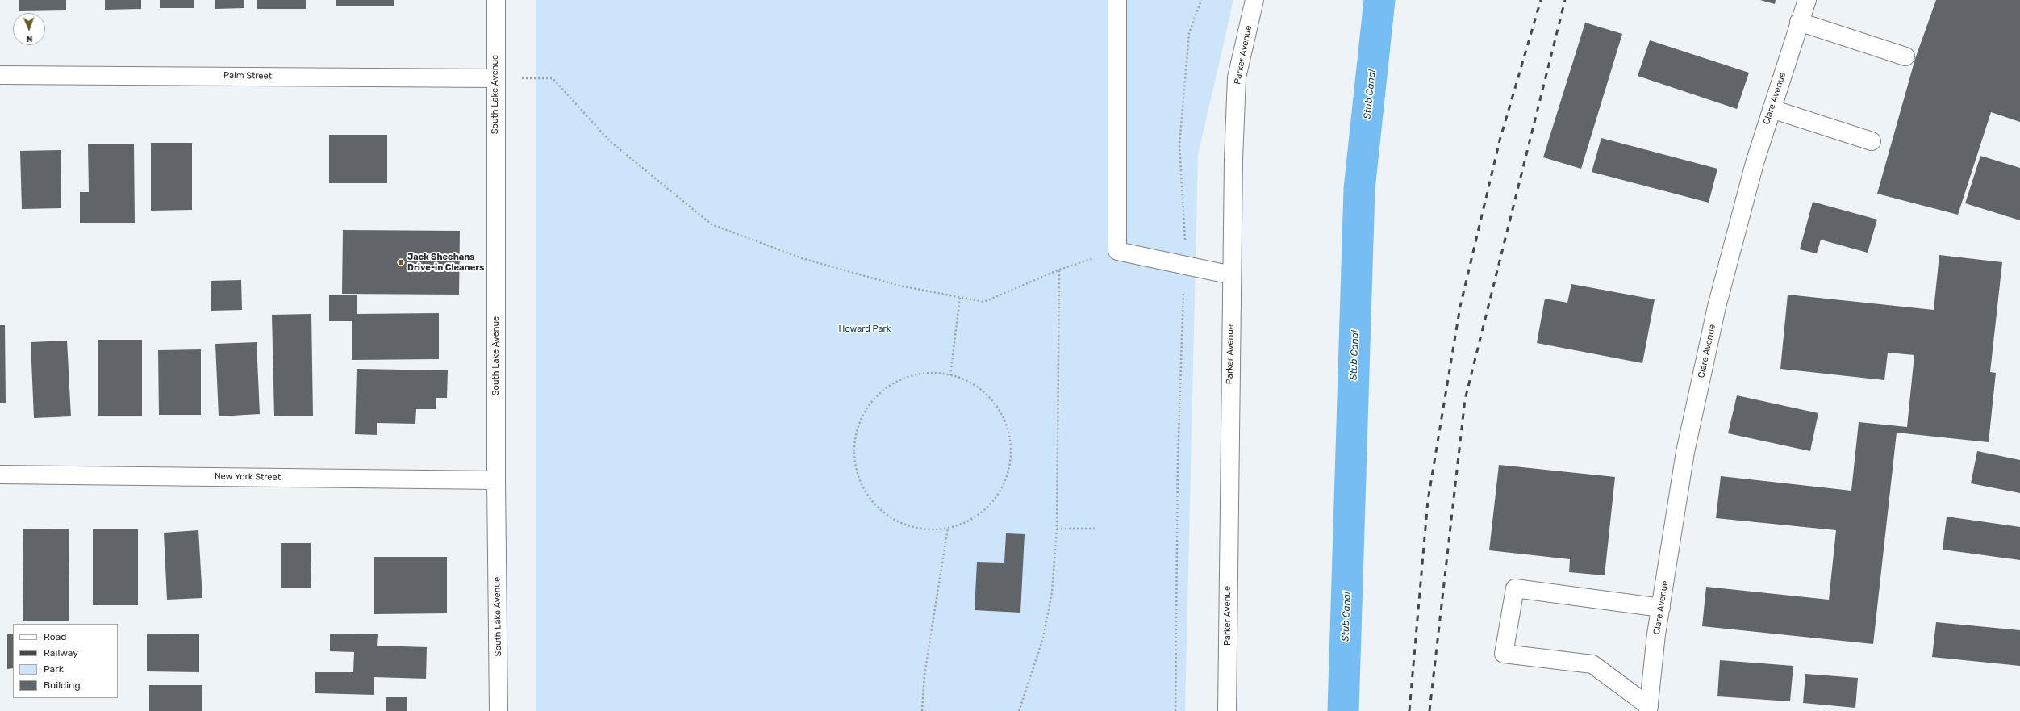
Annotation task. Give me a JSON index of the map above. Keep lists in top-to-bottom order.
{
  "streets": {
    "street": [
      "Parker Avenue",
      "Palm Street",
      "South Lake Avenue",
      "Clare Avenue",
      "New York Street"
    ]
  },
  "crossings": [
    ["Palm Street", "South Lake Avenue"],
    ["South Lake Avenue", "New York Street"]
  ],
  "water": ["Stub Canal"],
  "parks": ["Howard Park"],
  "places": ["Jack Sheehans Drive-in Cleaners"],
  "legend": [
    "Road",
    "Railway",
    "Park",
    "Building"
  ],
  "north": "bottom"
}
